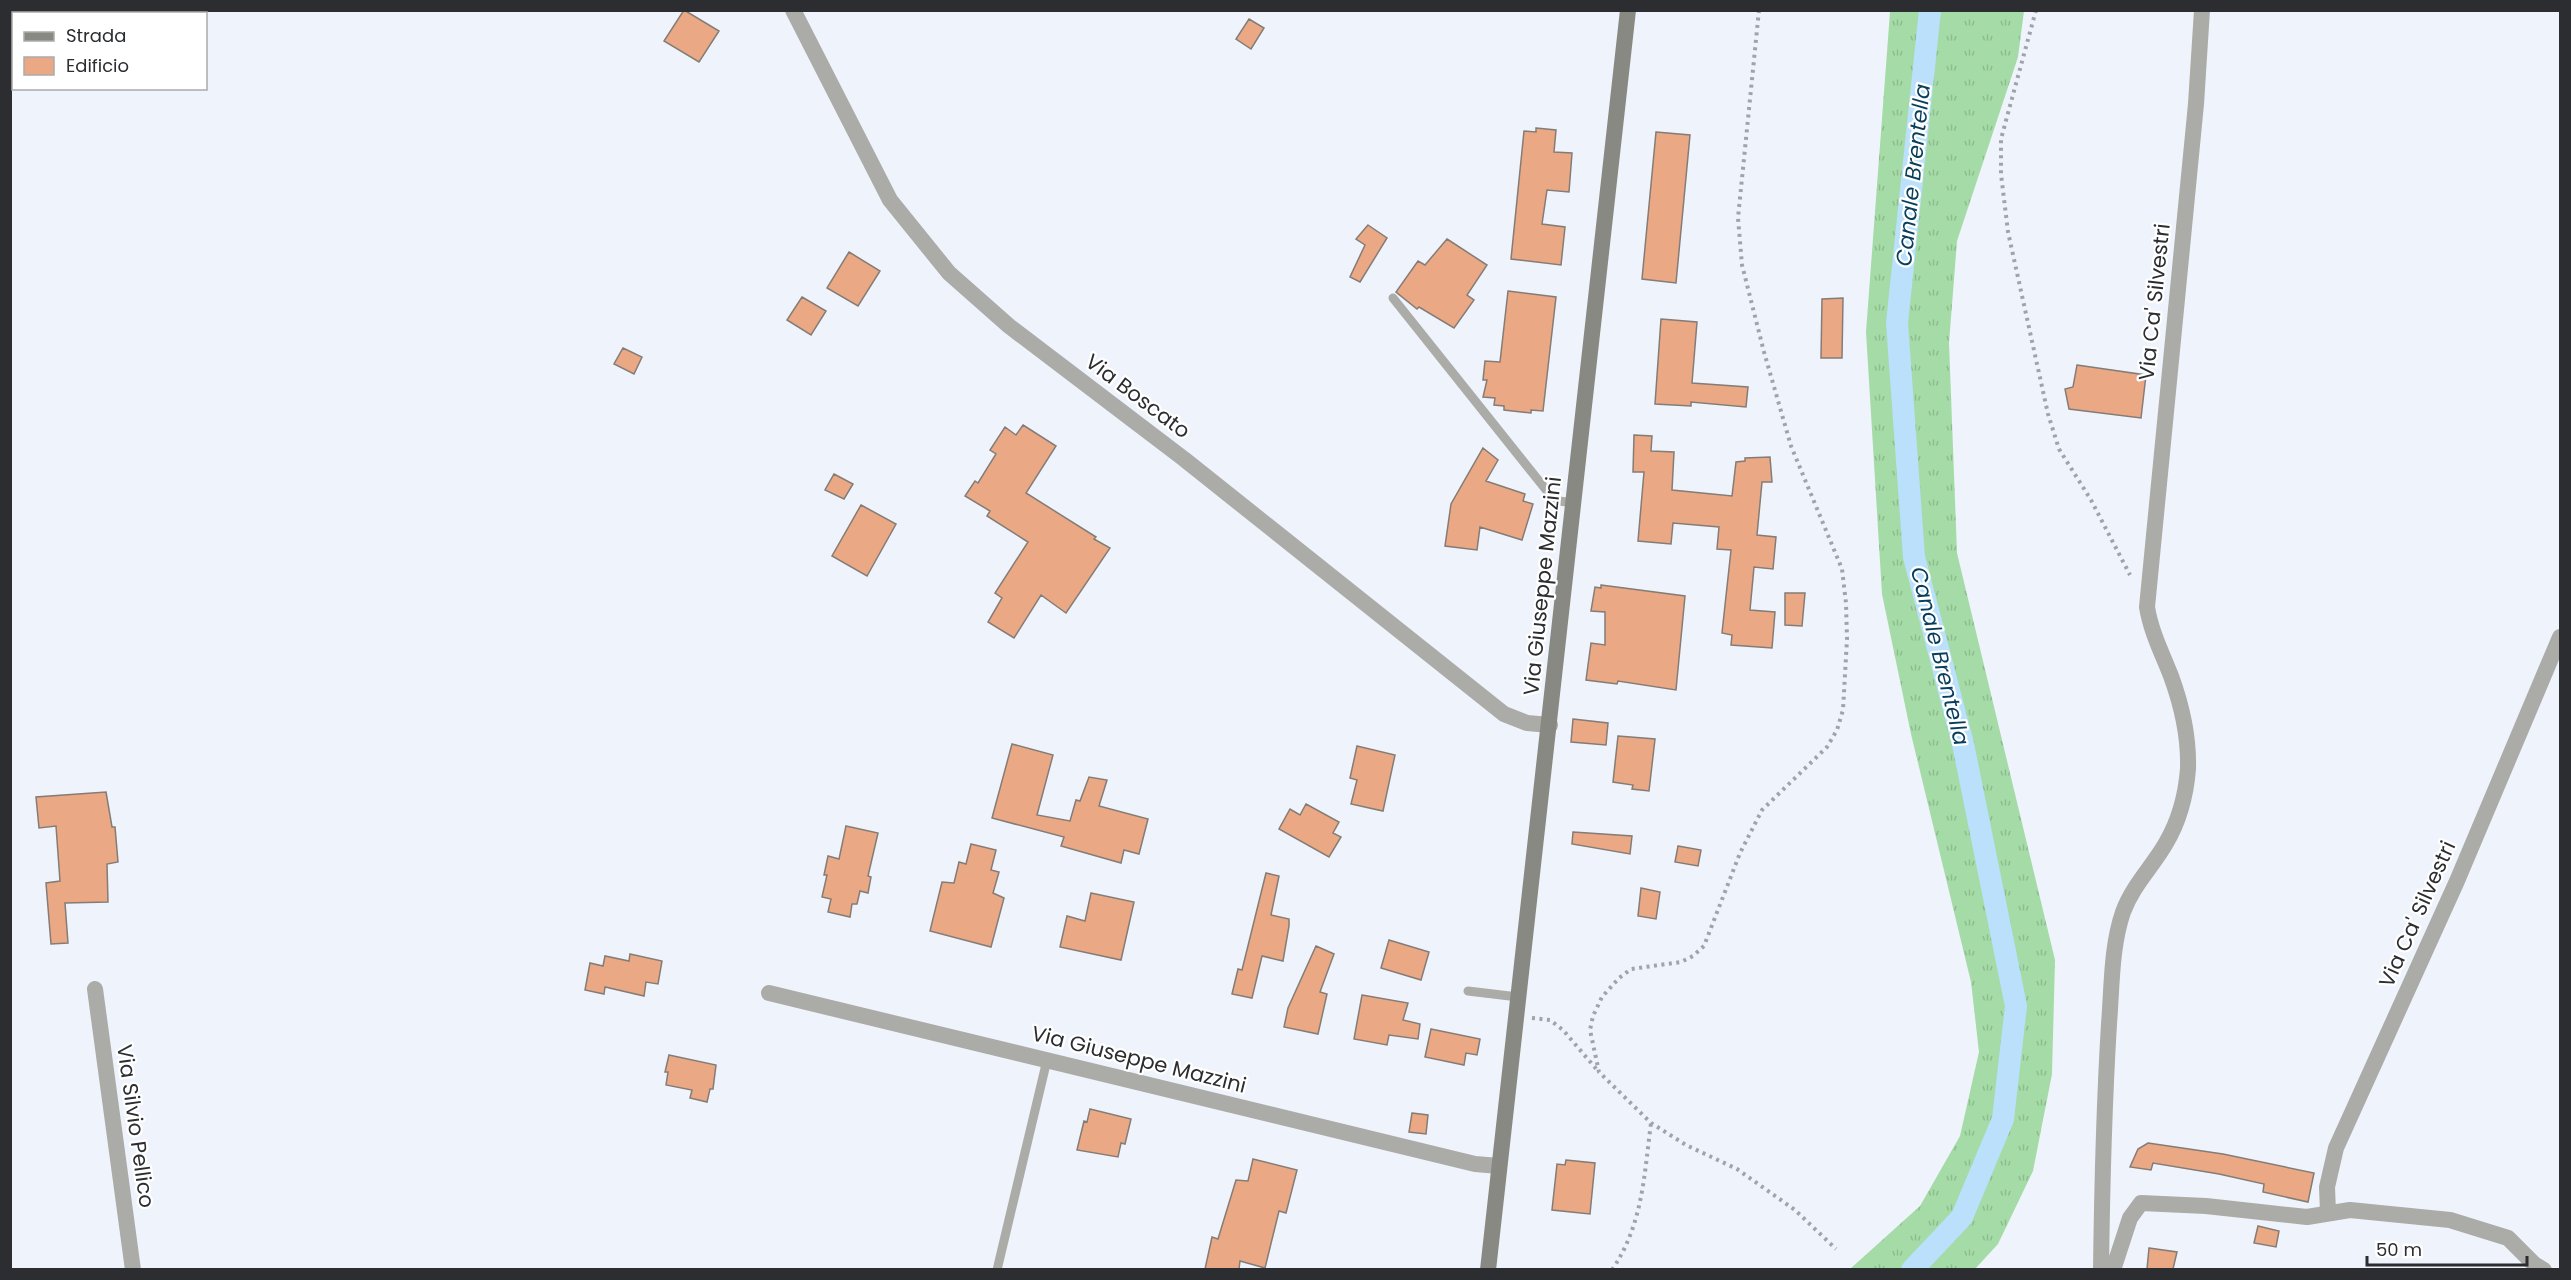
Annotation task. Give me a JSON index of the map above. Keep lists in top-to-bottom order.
{
  "streets": {
    "main road": ["Via Giuseppe Mazzini"],
    "street": ["Via Ca' Silvestri", "Via Boscato", "Via Silvio Pellico"]
  },
  "crossings": [
    ["Via Boscato", "Via Giuseppe Mazzini"]
  ],
  "water": ["Canale Brentella"],
  "legend": ["Strada", "Edificio"],
  "scale_bar": "50 m"
}
